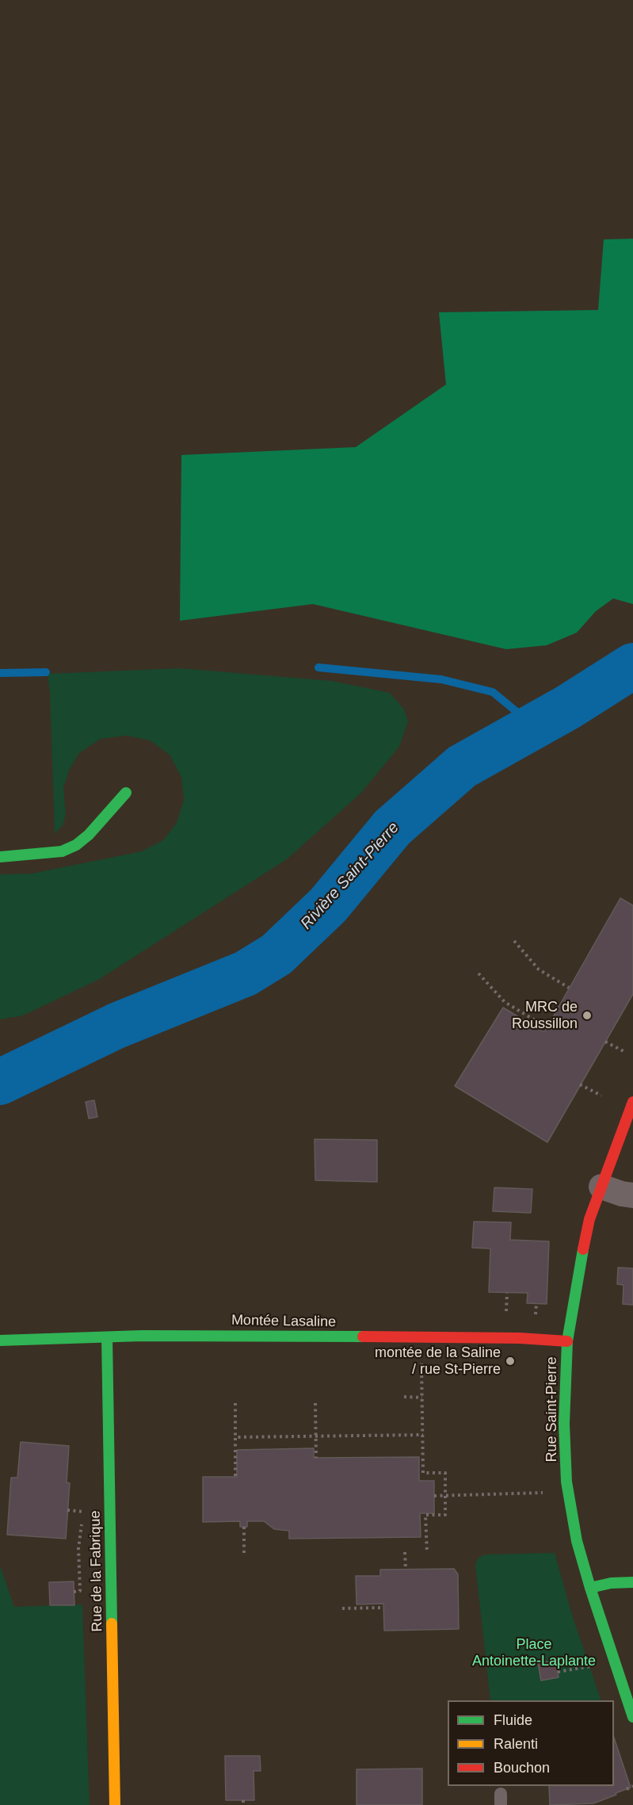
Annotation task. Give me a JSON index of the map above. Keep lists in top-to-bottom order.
{
  "streets": {
    "street": ["Montée Lasaline", "Rue Saint-Pierre", "Rue de la Fabrique"]
  },
  "crossings": [
    ["Montée Lasaline", "Rue Saint-Pierre"],
    ["Montée Lasaline", "Rue de la Fabrique"]
  ],
  "water": ["Rivière Saint-Pierre"],
  "parks": ["Place Antoinette-Laplante"],
  "places": ["MRC de Roussillon", "montée de la Saline / rue St-Pierre"],
  "legend": ["Fluide", "Ralenti", "Bouchon"]
}
